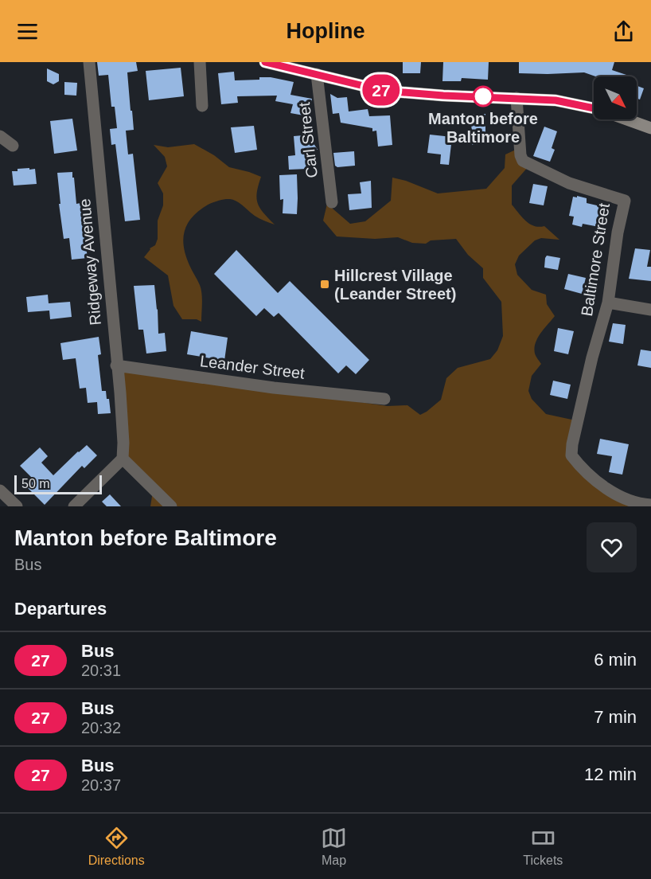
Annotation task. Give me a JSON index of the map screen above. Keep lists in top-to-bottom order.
{
  "streets": {
    "street": [
      "Carl Street",
      "Baltimore Street",
      "Ridgeway Avenue",
      "Leander Street"
    ]
  },
  "crossings": [
    ["Ridgeway Avenue", "Leander Street"]
  ],
  "places": {
    "other": ["Manton before Baltimore"],
    "transit": ["Hillcrest Village (Leander Street)"]
  },
  "lines": ["bus line 27"],
  "scale_bar": "50 m",
  "north": "bottom right",
  "page": {
    "header": "Hopline",
    "on_map": "27",
    "scale": "50 m",
    "heading": [
      ["Manton before Baltimore", "Bus"],
      "Departures"
    ],
    "list": [
      {
        "mark": "27",
        "name": "Bus",
        "note": "20:31",
        "value": "6 min"
      },
      {
        "mark": "27",
        "name": "Bus",
        "note": "20:32",
        "value": "7 min"
      },
      {
        "mark": "27",
        "name": "Bus",
        "note": "20:37",
        "value": "12 min"
      }
    ],
    "tabs": ["Directions", "Map", "Tickets"]
  }
}
